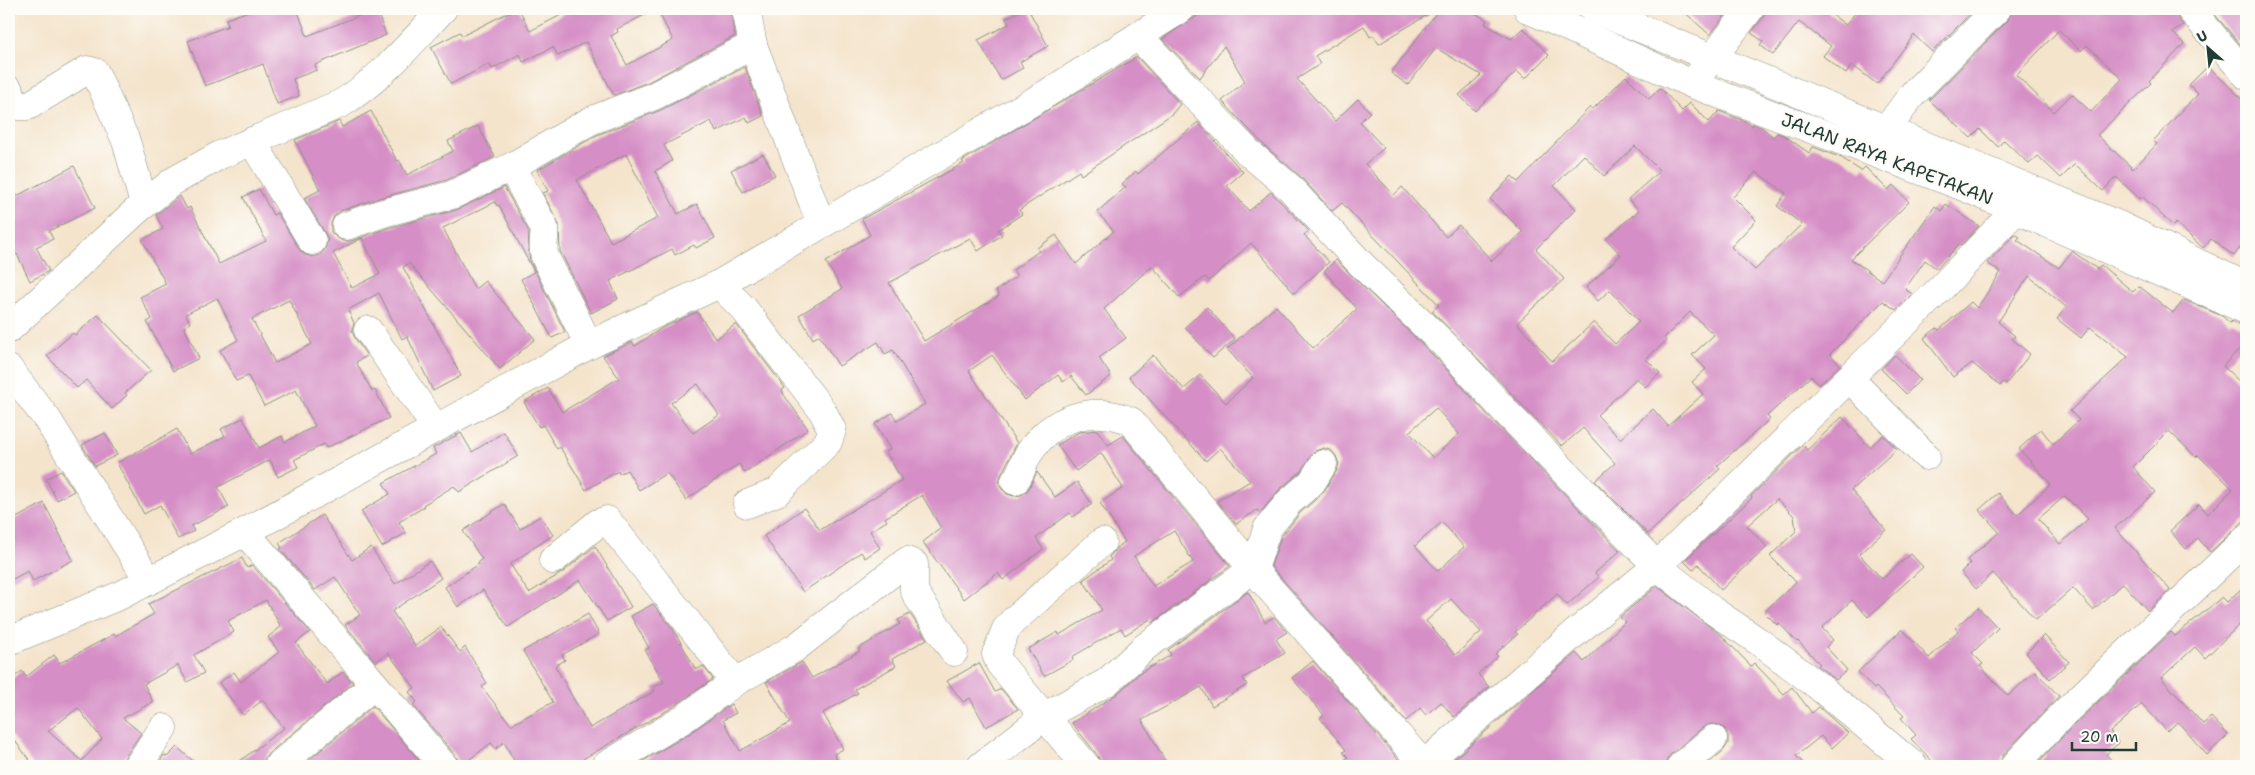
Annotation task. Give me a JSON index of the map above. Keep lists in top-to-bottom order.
{
  "streets": {
    "main road": ["JALAN RAYA KAPETAKAN"]
  },
  "scale_bar": "20 m",
  "north": "top left"
}
